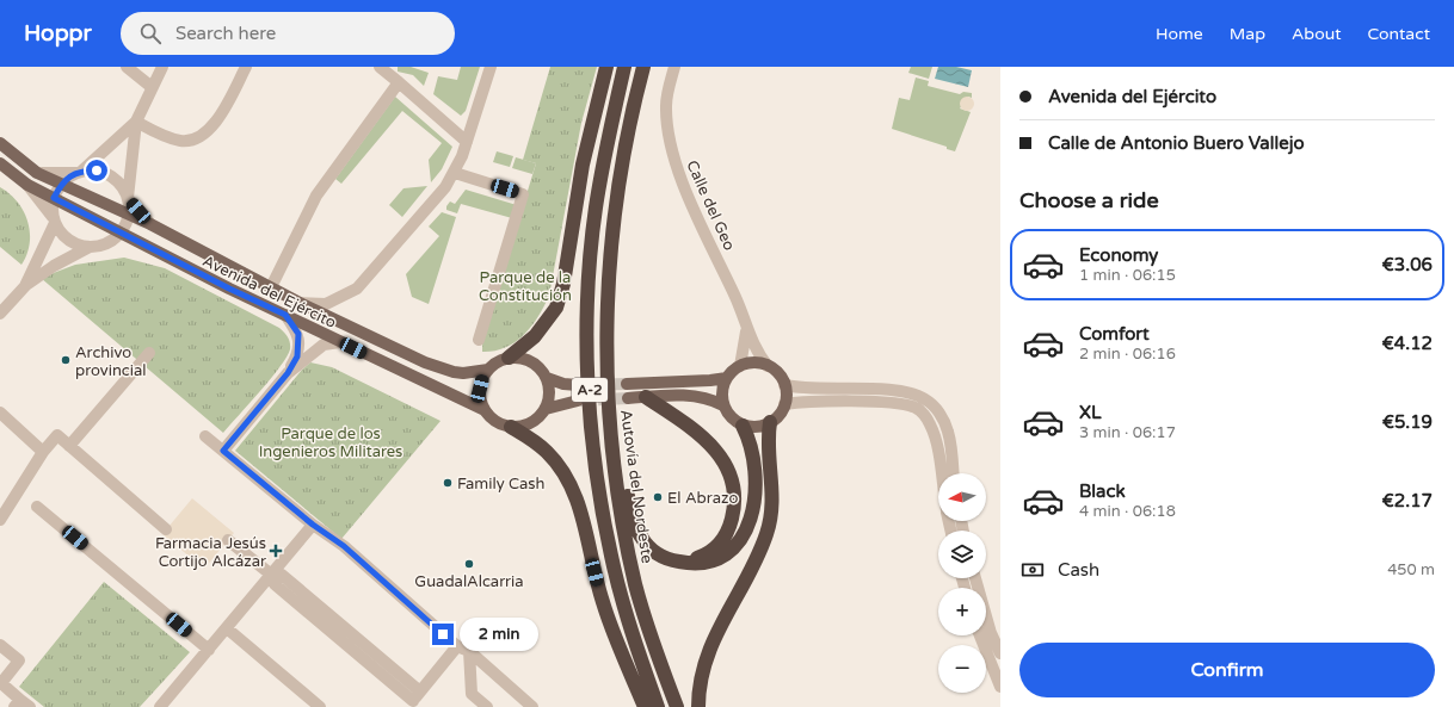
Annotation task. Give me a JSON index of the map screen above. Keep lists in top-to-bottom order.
{
  "streets": {
    "highway": ["A-2", "Autovía del Nordeste"],
    "main road": ["Avenida del Ejército"],
    "street": ["Calle del Geo"]
  },
  "parks": ["Parque de la Constitución", "Parque de los Ingenieros Militares"],
  "places": {
    "other": [
      "Archivo provincial",
      "Family Cash",
      "El Abrazo",
      "GuadalAlcarria"
    ],
    "health": ["Farmacia Jesús Cortijo Alcázar"]
  },
  "north": "left",
  "page": {
    "header": "Hoppr",
    "search": "Search here",
    "nav": [
      "Home",
      "Map",
      "About",
      "Contact"
    ],
    "banner": ["Avenida del Ejército", "Calle de Antonio Buero Vallejo"],
    "heading": "Choose a ride",
    "list": [
      {
        "name": "Economy",
        "note": "1 min · 06:15",
        "value": "€3.06"
      },
      {
        "name": "Comfort",
        "note": "2 min · 06:16",
        "value": "€4.12"
      },
      {
        "name": "XL",
        "note": "3 min · 06:17",
        "value": "€5.19"
      },
      {
        "name": "Black",
        "note": "4 min · 06:18",
        "value": "€2.17"
      }
    ],
    "map_buttons": ["+", "−"],
    "pay": ["Cash", "450 m"],
    "bubble": "2 min",
    "buttons": "Confirm"
  }
}
